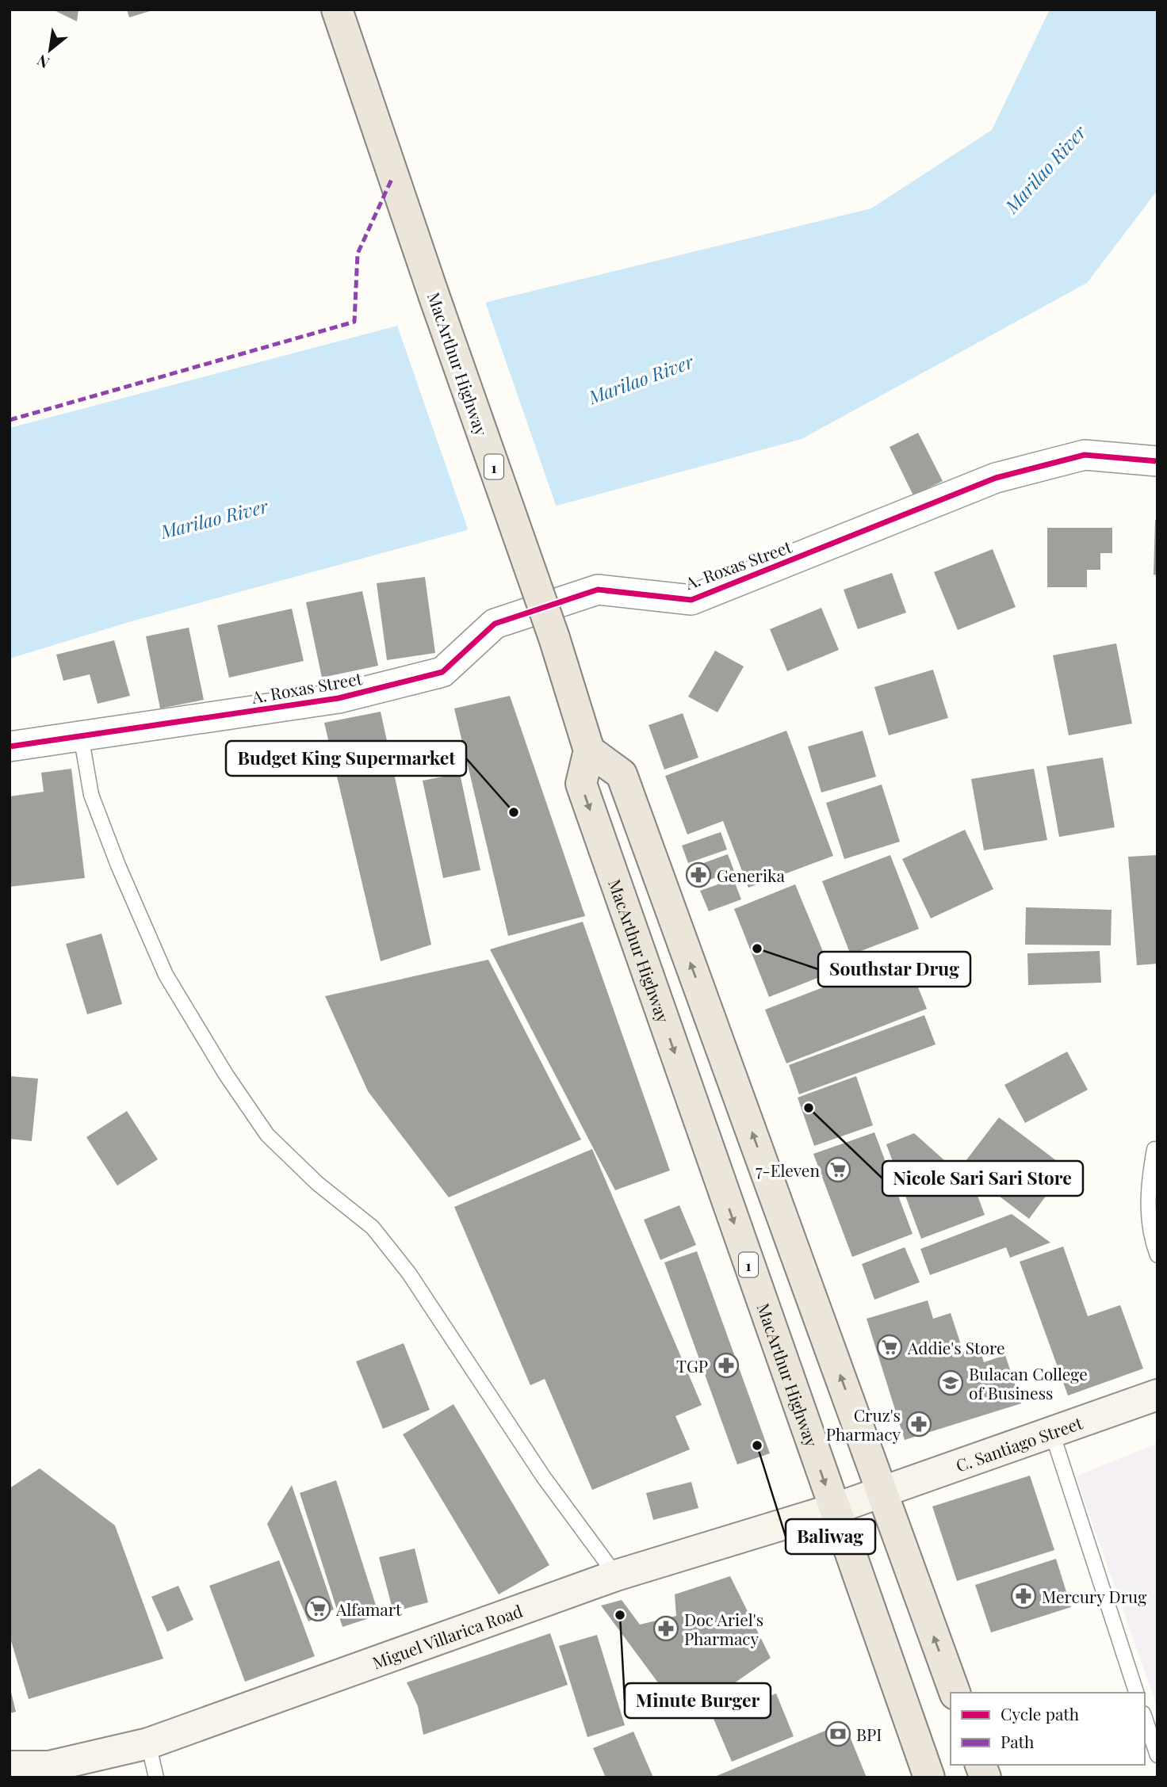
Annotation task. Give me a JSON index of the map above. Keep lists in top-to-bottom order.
{
  "streets": {
    "highway": ["MacArthur Highway", "1"],
    "main road": ["C. Santiago Street", "Miguel Villarica Road"],
    "street": ["A. Roxas Street"]
  },
  "crossings": [
    ["MacArthur Highway", "Miguel Villarica Road"],
    ["C. Santiago Street", "Miguel Villarica Road"]
  ],
  "water": ["Marilao River"],
  "places": {
    "other": [
      "Budget King Supermarket",
      "Southstar Drug",
      "Nicole Sari Sari Store",
      "Baliwag",
      "Minute Burger"
    ],
    "pharmacy": [
      "Generika",
      "TGP",
      "Cruz's Pharmacy",
      "Mercury Drug",
      "Doc Ariel's Pharmacy"
    ],
    "supermarket": ["7-Eleven", "Addie's Store", "Alfamart"],
    "school or university": ["Bulacan College of Business"],
    "bank": ["BPI"]
  },
  "legend": ["Cycle path", "Path"],
  "north": "bottom left"
}
